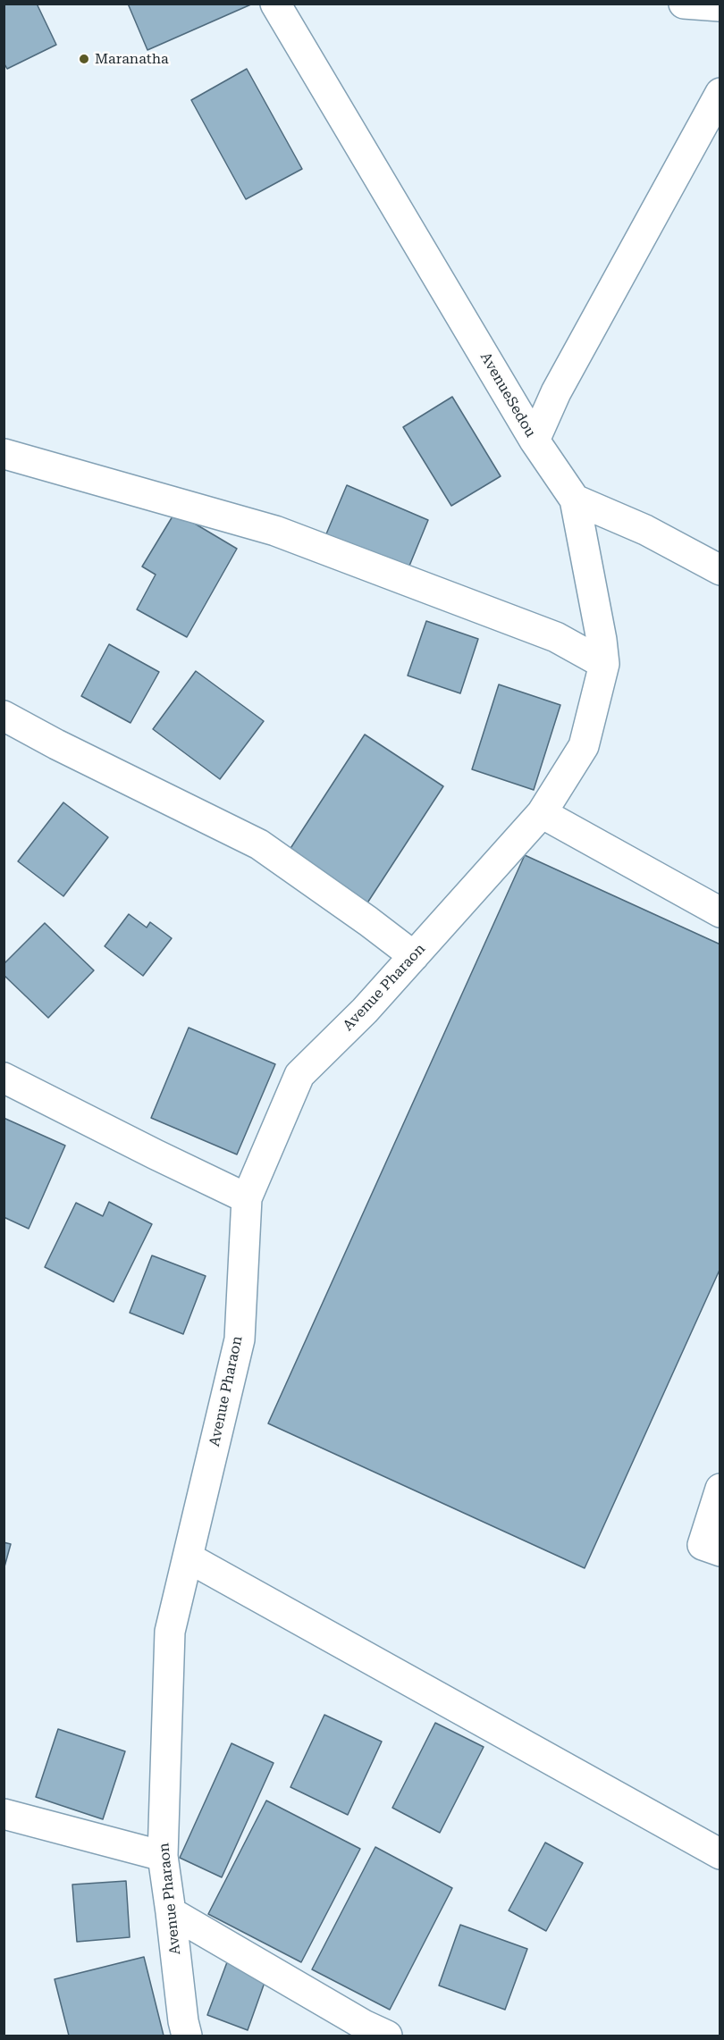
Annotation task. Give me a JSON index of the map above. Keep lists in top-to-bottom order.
{
  "streets": {
    "street": ["AvenueSedou", "Avenue Pharaon"]
  },
  "crossings": [
    ["AvenueSedou", "Avenue Pharaon"]
  ],
  "places": ["Maranatha"]
}
